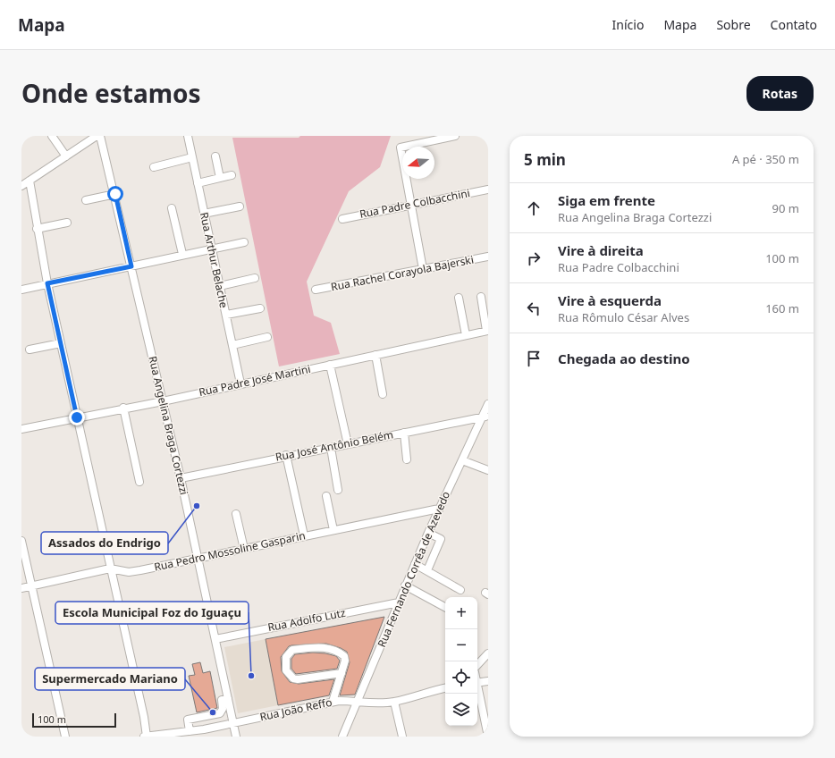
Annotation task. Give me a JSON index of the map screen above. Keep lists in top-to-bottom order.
{
  "streets": {
    "street": [
      "Rua Padre Colbacchini",
      "Rua Arthur Belache",
      "Rua Rachel Corayola Bajerski",
      "Rua Padre José Martini",
      "Rua Angelina Braga Cortezzi",
      "Rua José Antônio Belém",
      "Rua Pedro Mossoline Gasparin",
      "Rua Fernando Corrêa de Azevedo",
      "Rua Adolfo Lutz",
      "Rua João Reffo"
    ]
  },
  "crossings": [
    ["Rua Arthur Belache", "Rua Padre José Martini"],
    ["Rua Padre José Martini", "Rua Angelina Braga Cortezzi"],
    ["Rua Angelina Braga Cortezzi", "Rua José Antônio Belém"],
    ["Rua Angelina Braga Cortezzi", "Rua Pedro Mossoline Gasparin"],
    ["Rua Angelina Braga Cortezzi", "Rua Adolfo Lutz"],
    ["Rua Angelina Braga Cortezzi", "Rua João Reffo"],
    ["Rua José Antônio Belém", "Rua Fernando Corrêa de Azevedo"],
    ["Rua Pedro Mossoline Gasparin", "Rua Fernando Corrêa de Azevedo"],
    ["Rua Fernando Corrêa de Azevedo", "Rua Adolfo Lutz"],
    ["Rua Fernando Corrêa de Azevedo", "Rua João Reffo"]
  ],
  "places": ["Assados do Endrigo", "Escola Municipal Foz do Iguaçu", "Supermercado Mariano"],
  "scale_bar": "100 m",
  "north": "left",
  "page": {
    "header": "Mapa",
    "nav": [
      "Início",
      "Mapa",
      "Sobre",
      "Contato"
    ],
    "title": "Onde estamos",
    "buttons": "Rotas",
    "heading": ["5 min", "A pé · 350 m"],
    "list": [
      ["Siga em frente", "Rua Angelina Braga Cortezzi", "90 m"],
      ["Vire à direita", "Rua Padre Colbacchini", "100 m"],
      ["Vire à esquerda", "Rua Rômulo César Alves", "160 m"],
      "Chegada ao destino"
    ],
    "map_buttons": ["+", "−"],
    "scale": "100 m"
  }
}
